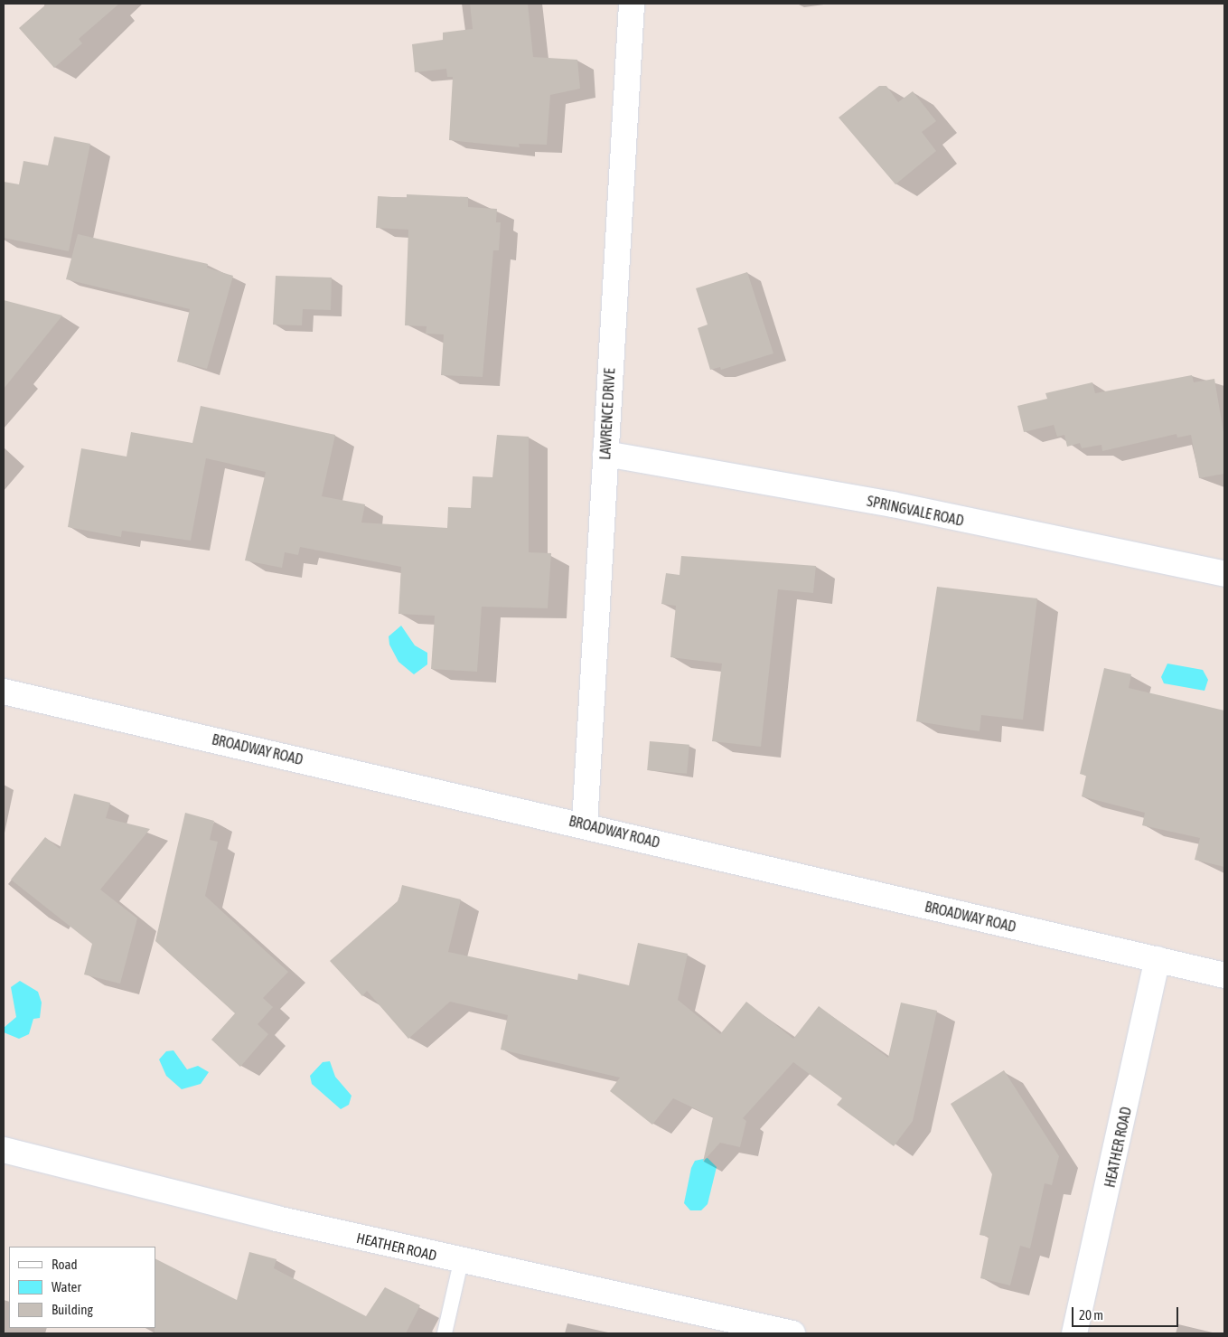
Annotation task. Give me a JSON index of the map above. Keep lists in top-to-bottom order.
{
  "streets": {
    "street": [
      "LAWRENCE DRIVE",
      "SPRINGVALE ROAD",
      "BROADWAY ROAD",
      "HEATHER ROAD"
    ]
  },
  "crossings": [
    ["LAWRENCE DRIVE", "SPRINGVALE ROAD"],
    ["LAWRENCE DRIVE", "BROADWAY ROAD"],
    ["BROADWAY ROAD", "HEATHER ROAD"]
  ],
  "legend": ["Road", "Water", "Building"],
  "scale_bar": "20 m"
}
